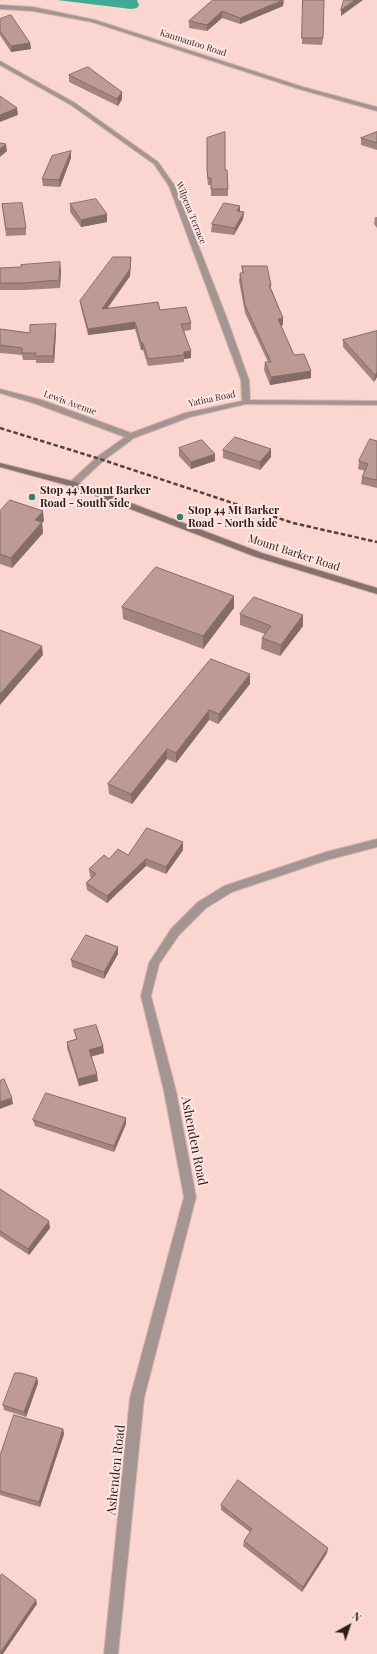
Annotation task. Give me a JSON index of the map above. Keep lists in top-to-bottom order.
{
  "streets": {
    "main road": ["Mount Barker Road"],
    "street": [
      "Kanmantoo Road",
      "Wilpena Terrace",
      "Yatina Road",
      "Lewis Avenue",
      "Ashenden Road"
    ]
  },
  "crossings": [
    ["Wilpena Terrace", "Yatina Road"],
    ["Yatina Road", "Lewis Avenue"],
    ["Yatina Road", "Mount Barker Road"]
  ],
  "places": ["Stop 44 Mount Barker Road - South side", "Stop 44 Mt Barker Road - North side"],
  "north": "top right"
}
